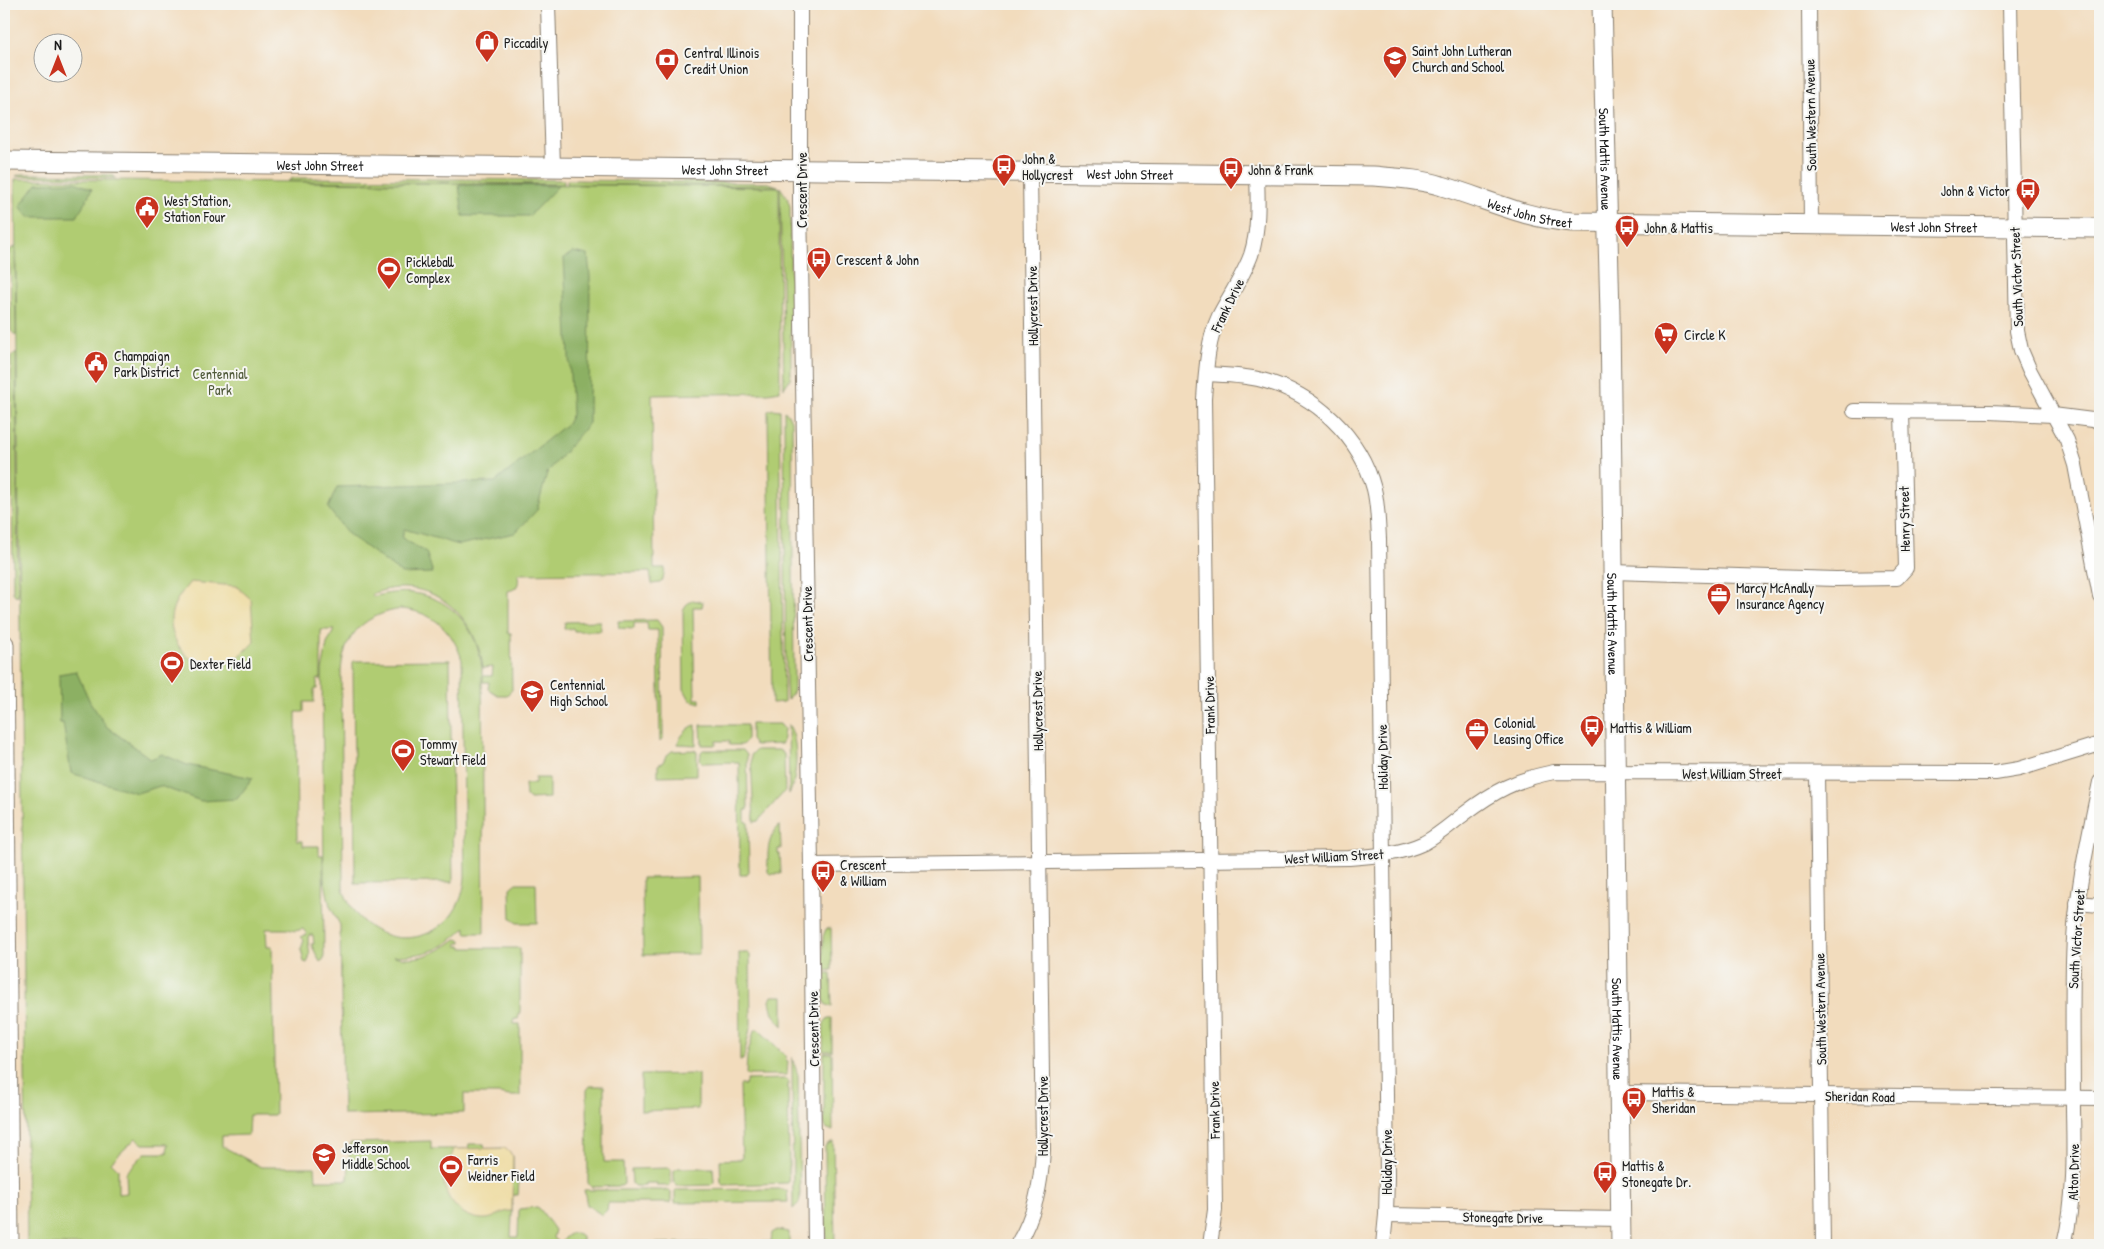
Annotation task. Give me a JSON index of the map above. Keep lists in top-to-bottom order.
{
  "streets": {
    "street": [
      "South Western Avenue",
      "South Mattis Avenue",
      "West John Street",
      "Crescent Drive",
      "South Victor Street",
      "Frank Drive",
      "Hollycrest Drive",
      "Henry Street",
      "Holiday Drive",
      "West William Street",
      "Sheridan Road",
      "Alton Drive",
      "Stonegate Drive"
    ]
  },
  "crossings": [
    ["South Western Avenue", "West John Street"],
    ["South Western Avenue", "West William Street"],
    ["South Western Avenue", "Sheridan Road"],
    ["South Mattis Avenue", "West John Street"],
    ["South Mattis Avenue", "Henry Street"],
    ["South Mattis Avenue", "West William Street"],
    ["South Mattis Avenue", "Sheridan Road"],
    ["South Mattis Avenue", "Stonegate Drive"],
    ["West John Street", "Crescent Drive"],
    ["West John Street", "South Victor Street"],
    ["West John Street", "Frank Drive"],
    ["West John Street", "Hollycrest Drive"],
    ["Crescent Drive", "West William Street"],
    ["South Victor Street", "Sheridan Road"],
    ["South Victor Street", "Alton Drive"],
    ["Frank Drive", "Holiday Drive"],
    ["Frank Drive", "West William Street"],
    ["Hollycrest Drive", "West William Street"],
    ["Holiday Drive", "West William Street"],
    ["Holiday Drive", "Stonegate Drive"],
    ["Sheridan Road", "Alton Drive"]
  ],
  "parks": ["Centennial Park"],
  "places": {
    "shop": ["Piccadily"],
    "school or university": ["Saint John Lutheran Church and School", "Centennial High School", "Jefferson Middle School"],
    "bank": ["Central Illinois Credit Union"],
    "bus stop": [
      "John & Hollycrest",
      "John & Frank",
      "John & Victor",
      "John & Mattis",
      "Crescent & John",
      "Mattis & William",
      "Crescent & William",
      "Mattis & Sheridan",
      "Mattis & Stonegate Dr."
    ],
    "public building": ["West Station, Station Four", "Champaign Park District"],
    "sports": [
      "Pickleball Complex",
      "Dexter Field",
      "Tommy Stewart Field",
      "Farris Weidner Field"
    ],
    "supermarket": ["Circle K"],
    "office": ["Marcy McAnally Insurance Agency", "Colonial Leasing Office"]
  },
  "north": "top"
}
